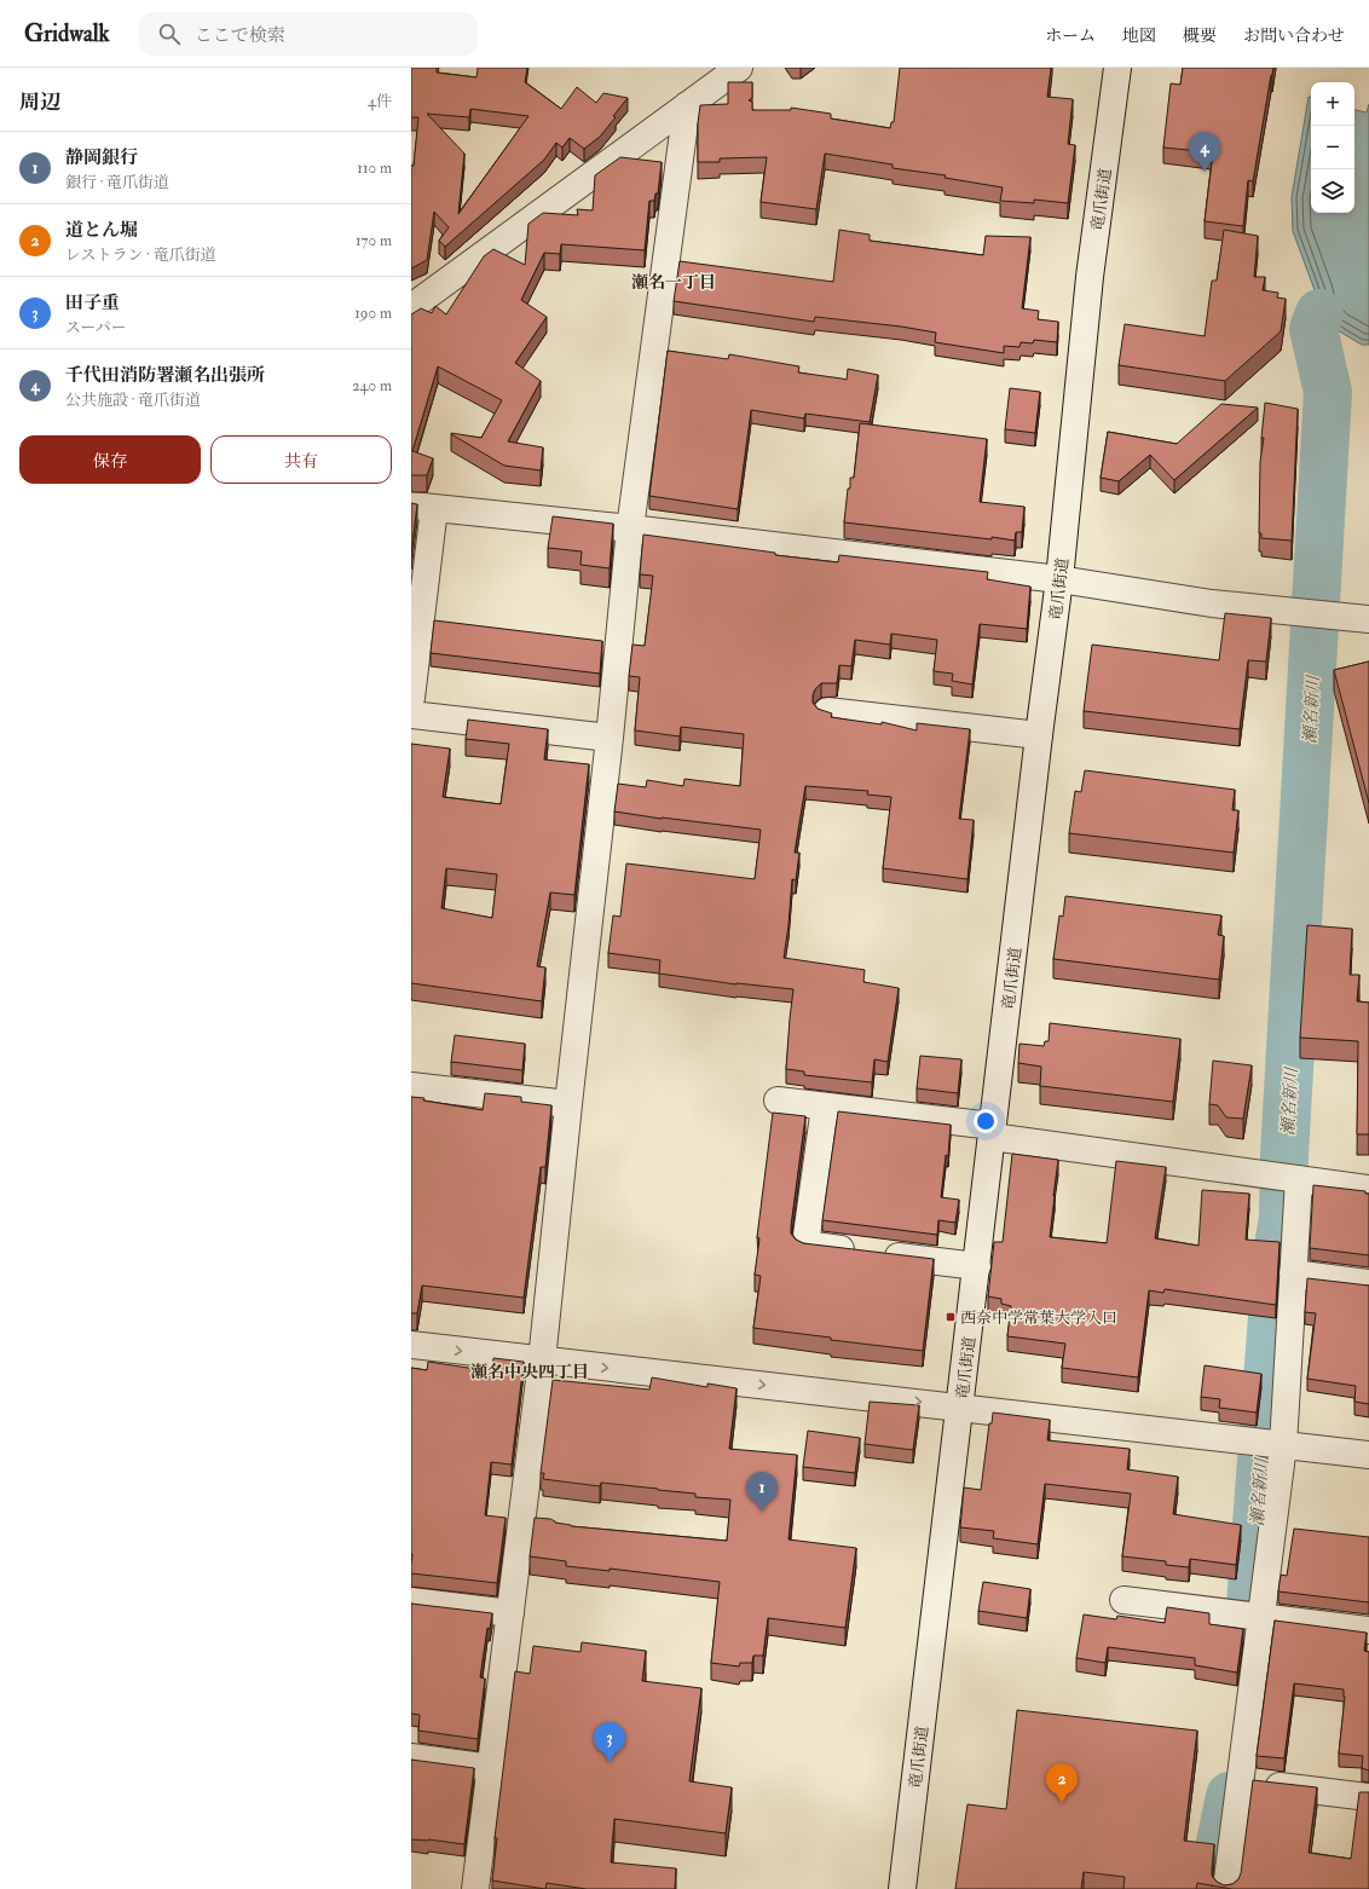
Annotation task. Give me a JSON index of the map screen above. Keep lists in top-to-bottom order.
{
  "streets": {
    "street": ["竜爪街道"]
  },
  "districts": ["瀬名一丁目", "瀬名中央四丁目"],
  "water": ["瀬名新川"],
  "places": {
    "transit": ["西奈中学常葉大学入口"]
  },
  "page": {
    "header": "Gridwalk",
    "search": "ここで検索",
    "nav": [
      "ホーム",
      "地図",
      "概要",
      "お問い合わせ"
    ],
    "heading": ["周辺", "4件"],
    "map_buttons": ["+", "−"],
    "list": [
      {
        "mark": "1",
        "name": "静岡銀行",
        "note": "銀行 · 竜爪街道",
        "value": "110 m"
      },
      {
        "mark": "2",
        "name": "道とん堀",
        "note": "レストラン · 竜爪街道",
        "value": "170 m"
      },
      {
        "mark": "3",
        "name": "田子重",
        "note": "スーパー",
        "value": "190 m"
      },
      {
        "mark": "4",
        "name": "千代田消防署瀬名出張所",
        "note": "公共施設 · 竜爪街道",
        "value": "240 m"
      }
    ],
    "pins": [
      "4",
      "1",
      "3",
      "2"
    ],
    "buttons": ["保存", "共有"]
  }
}
